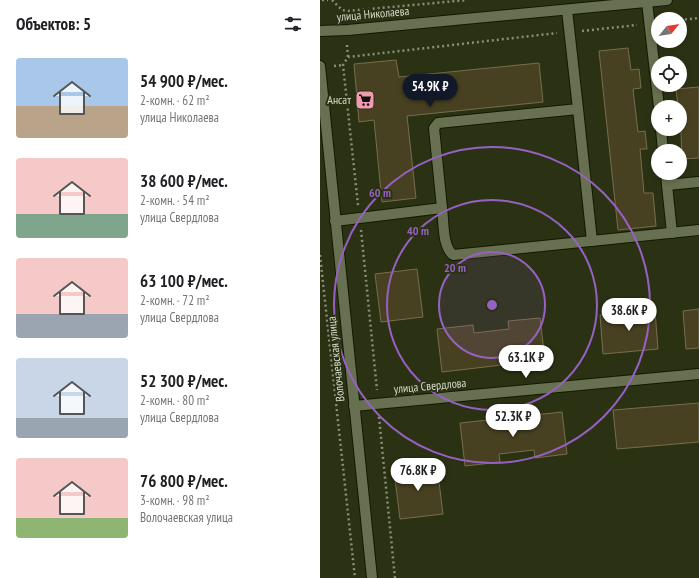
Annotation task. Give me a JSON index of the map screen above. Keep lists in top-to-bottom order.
{
  "streets": {
    "street": ["улица Николаева", "Волочаевская улица", "улица Свердлова"]
  },
  "crossings": [
    ["Волочаевская улица", "улица Свердлова"]
  ],
  "places": {
    "supermarket": ["Ансат"]
  },
  "north": "top right",
  "page": {
    "heading": "Объектов: 5",
    "map_buttons": ["+", "−"],
    "list": [
      {
        "name": "54 900 ₽/мес.",
        "note": "2-комн. · 62 m² · улица Николаева"
      },
      {
        "name": "38 600 ₽/мес.",
        "note": "2-комн. · 54 m² · улица Свердлова"
      },
      {
        "name": "63 100 ₽/мес.",
        "note": "2-комн. · 72 m² · улица Свердлова"
      },
      {
        "name": "52 300 ₽/мес.",
        "note": "2-комн. · 80 m² · улица Свердлова"
      },
      {
        "name": "76 800 ₽/мес.",
        "note": "3-комн. · 98 m² · Волочаевская улица"
      }
    ],
    "price": [
      "54.9K ₽",
      "38.6K ₽",
      "63.1K ₽",
      "52.3K ₽",
      "76.8K ₽"
    ]
  },
  "rings": ["60 m", "40 m", "20 m"]
}
